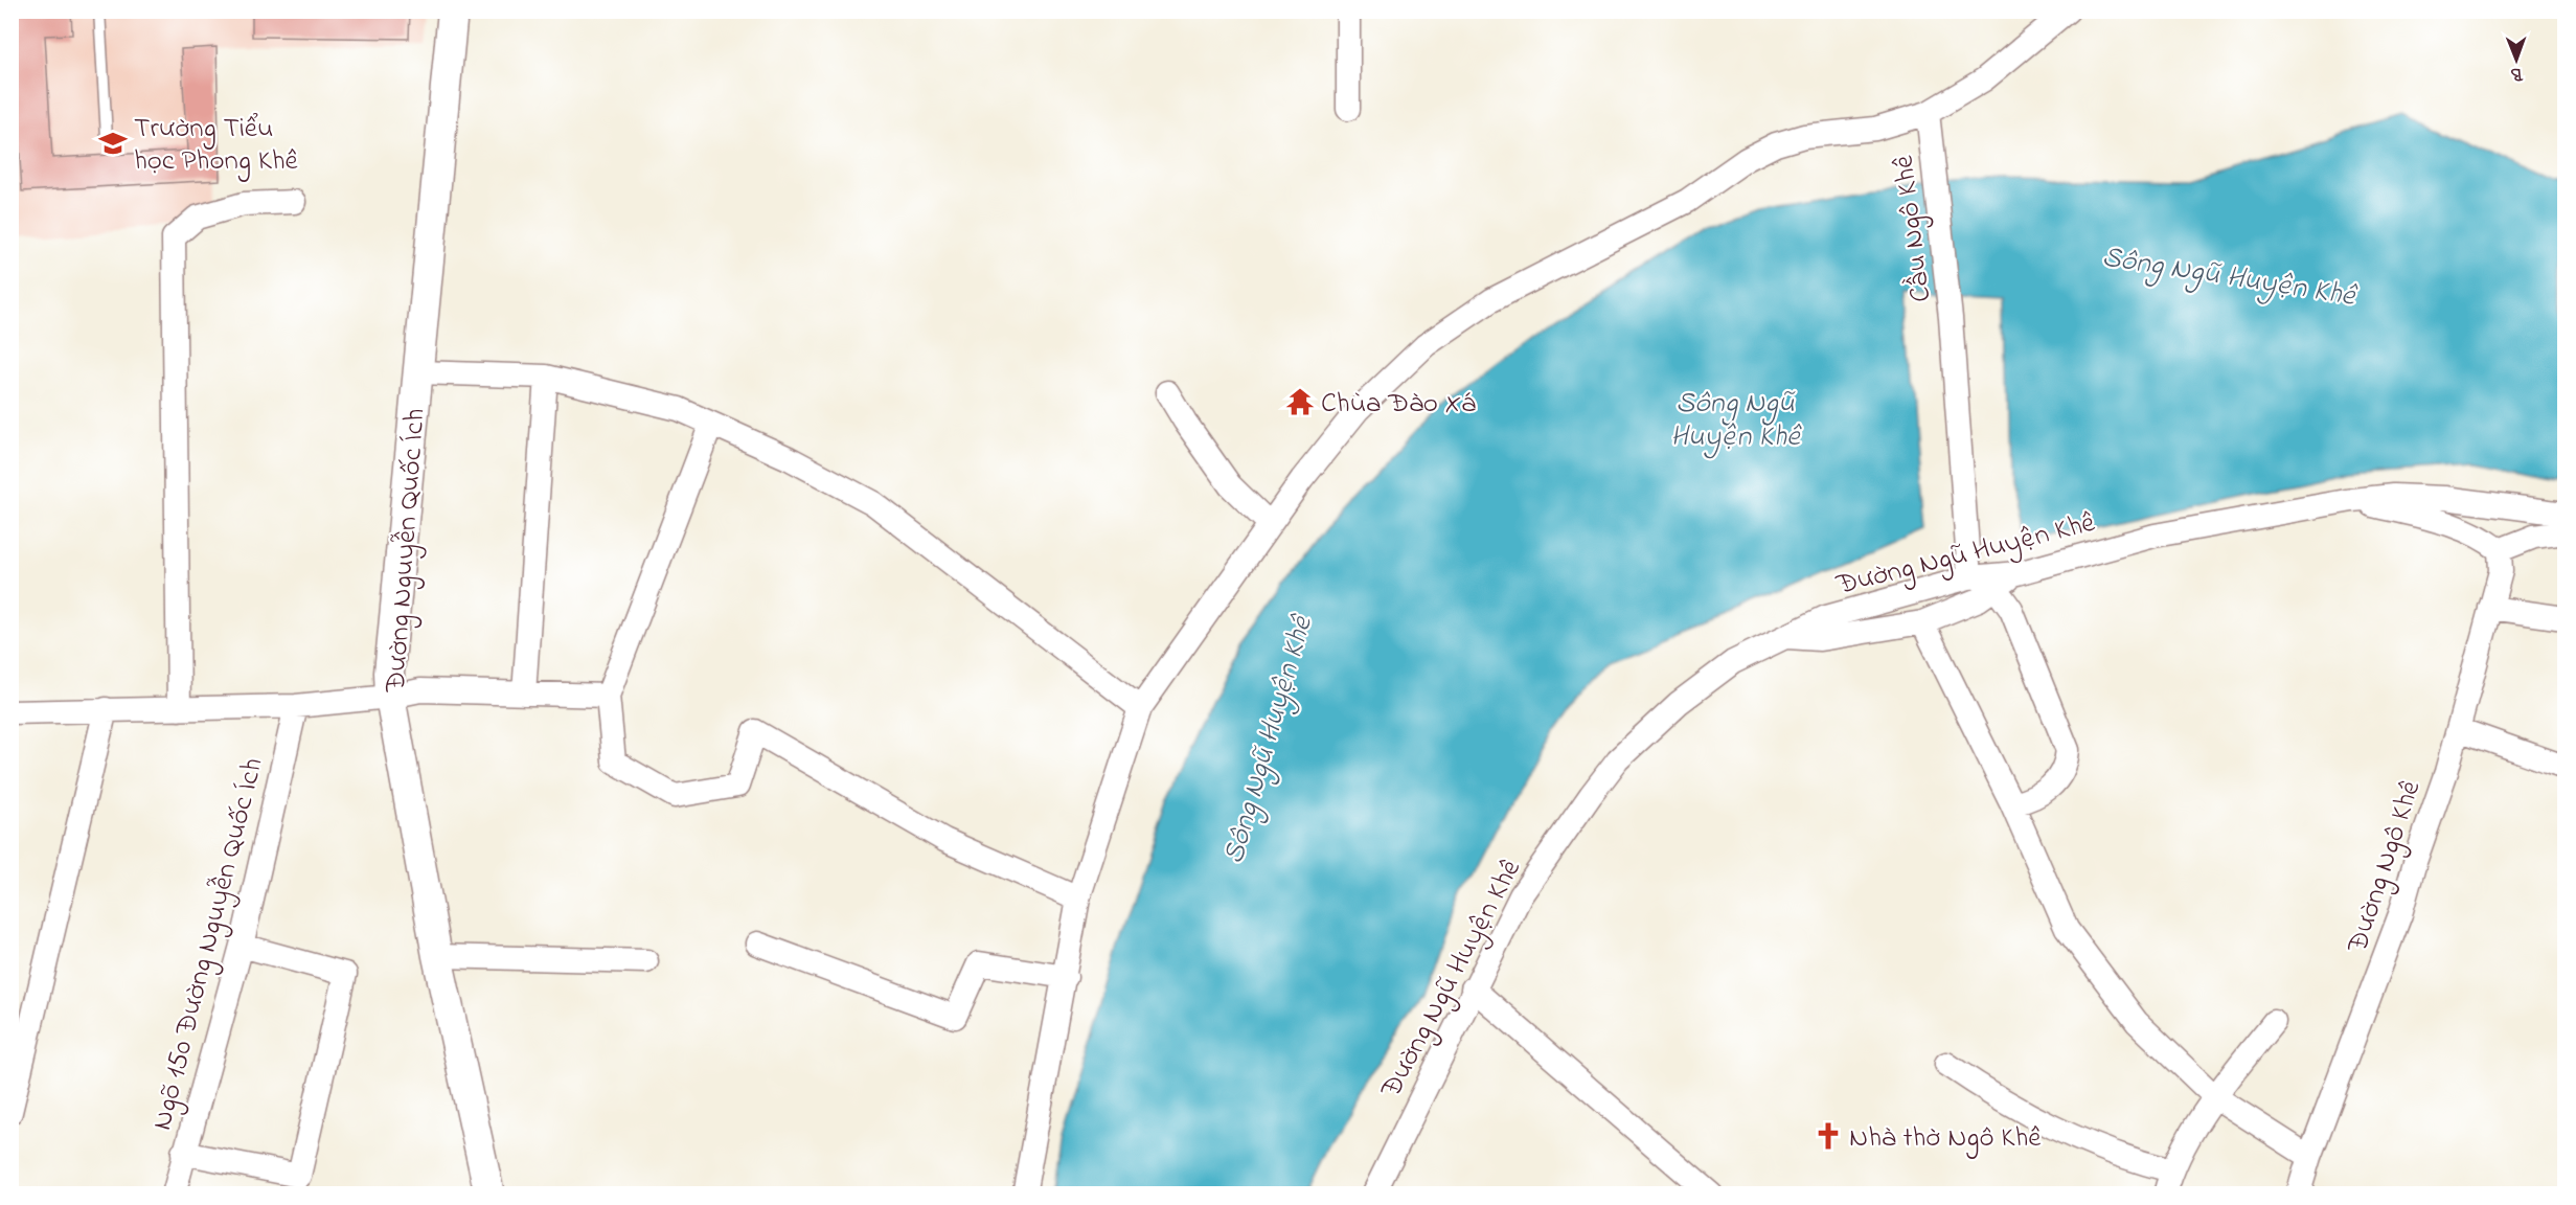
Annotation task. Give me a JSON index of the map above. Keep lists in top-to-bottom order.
{
  "streets": {
    "street": [
      "Cầu Ngô Khê",
      "Đường Nguyễn Quốc Ích",
      "Đường Ngũ Huyện Khê",
      "Đường Ngô Khê",
      "Ngõ 150 Đường Nguyễn Quốc Ích"
    ]
  },
  "crossings": [
    ["Cầu Ngô Khê", "Đường Ngũ Huyện Khê"]
  ],
  "water": ["Sông Ngũ Huyện Khê"],
  "places": {
    "school or university": ["Trường Tiểu học Phong Khê"],
    "temple": ["Chùa Đào Xá"],
    "church": ["Nhà thờ Ngô Khê"]
  },
  "north": "bottom"
}
